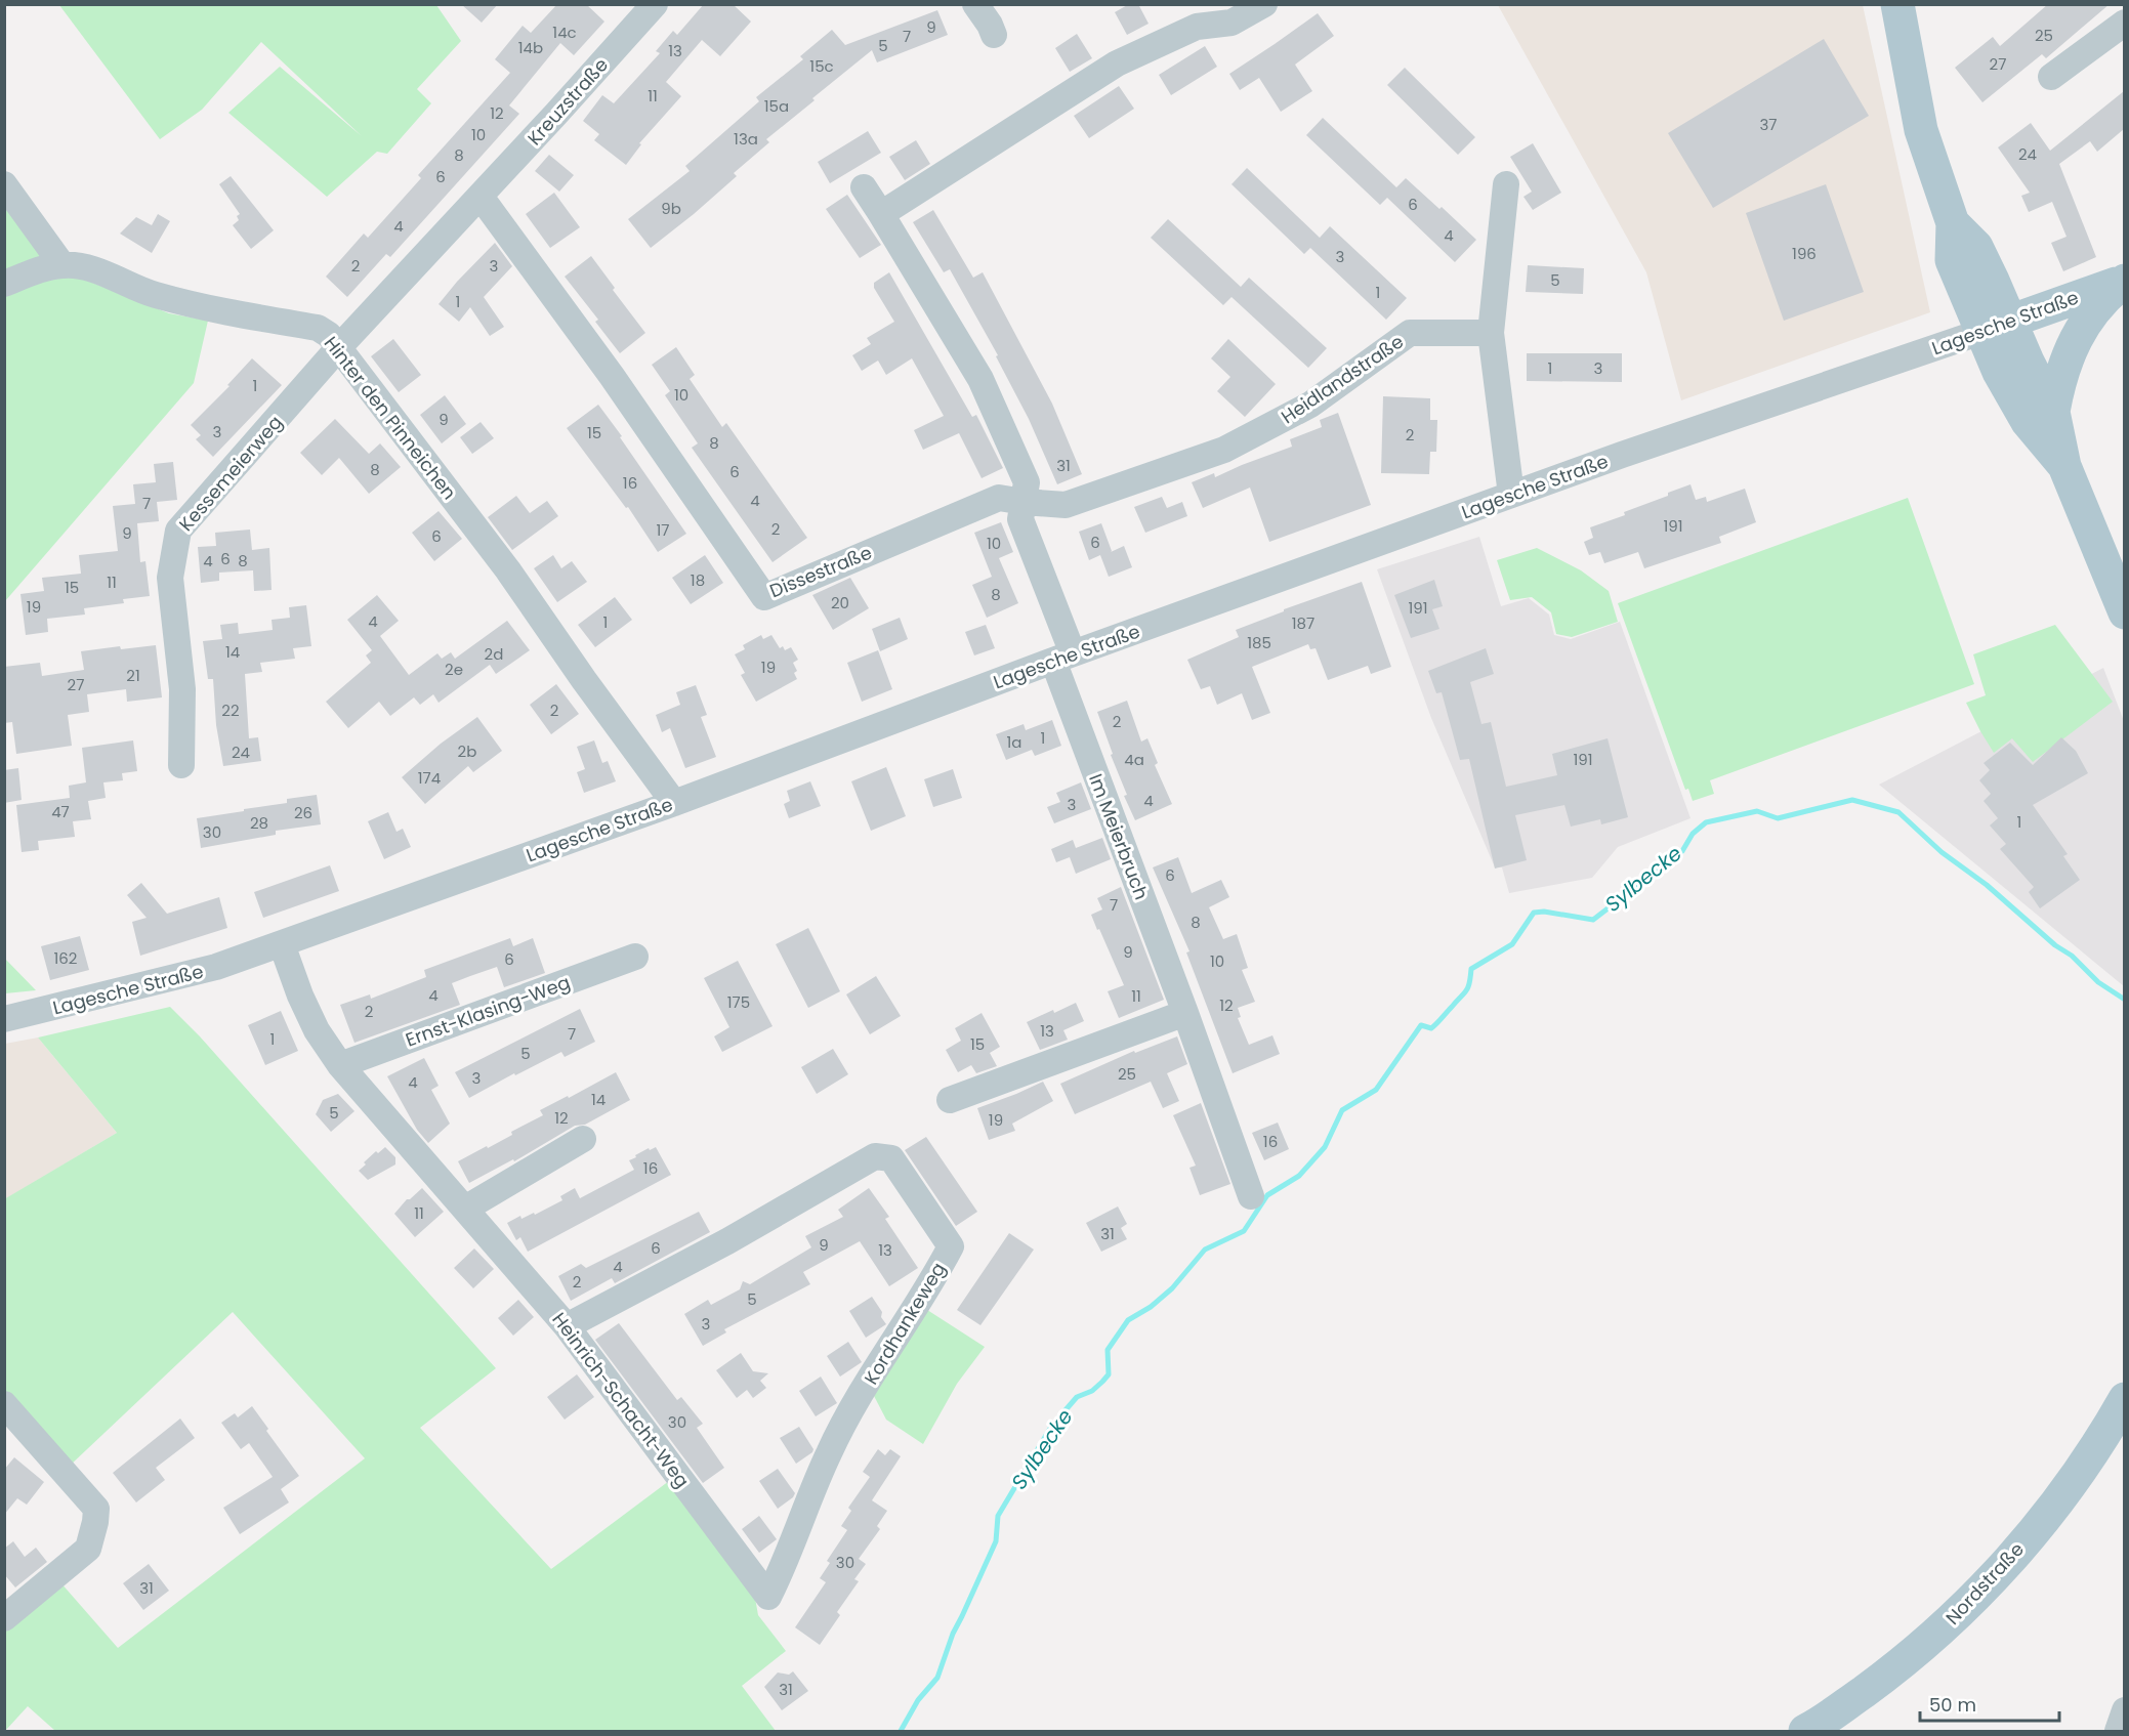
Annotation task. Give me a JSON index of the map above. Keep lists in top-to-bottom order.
{
  "streets": {
    "main road": ["Lagesche Straße", "Nordstraße"],
    "street": [
      "Kreuzstraße",
      "Heidlandstraße",
      "Hinter den Pinneichen",
      "Kessemeierweg",
      "Dissestraße",
      "Im Meierbruch",
      "Ernst-Klasing-Weg",
      "Kordhankeweg",
      "Heinrich-Schacht-Weg"
    ]
  },
  "crossings": [
    ["Kreuzstraße", "Hinter den Pinneichen"],
    ["Kreuzstraße", "Kessemeierweg"],
    ["Kreuzstraße", "Dissestraße"],
    ["Lagesche Straße", "Hinter den Pinneichen"],
    ["Lagesche Straße", "Im Meierbruch"],
    ["Lagesche Straße", "Heinrich-Schacht-Weg"],
    ["Heidlandstraße", "Dissestraße"],
    ["Hinter den Pinneichen", "Kessemeierweg"],
    ["Ernst-Klasing-Weg", "Heinrich-Schacht-Weg"],
    ["Kordhankeweg", "Heinrich-Schacht-Weg"]
  ],
  "water": ["Sylbecke"],
  "house_numbers": [
    "9",
    "14c",
    "25",
    "7",
    "5",
    "14b",
    "13",
    "27",
    "15c",
    "11",
    "15a",
    "12",
    "37",
    "10",
    "13a",
    "24",
    "8",
    "6",
    "6",
    "9b",
    "4",
    "4",
    "196",
    "3",
    "2",
    "3",
    "5",
    "1",
    "1",
    "1",
    "3",
    "1",
    "10",
    "9",
    "3",
    "15",
    "2",
    "8",
    "31",
    "8",
    "6",
    "16",
    "4",
    "7",
    "191",
    "2",
    "17",
    "9",
    "6",
    "6",
    "10",
    "6",
    "4",
    "8",
    "18",
    "11",
    "15",
    "8",
    "20",
    "19",
    "191",
    "4",
    "1",
    "187",
    "185",
    "14",
    "2d",
    "19",
    "2e",
    "21",
    "27",
    "22",
    "2",
    "2",
    "1",
    "1a",
    "2b",
    "24",
    "4a",
    "191",
    "174",
    "4",
    "3",
    "47",
    "26",
    "1",
    "28",
    "30",
    "6",
    "7",
    "8",
    "9",
    "162",
    "6",
    "10",
    "4",
    "11",
    "175",
    "12",
    "2",
    "13",
    "7",
    "1",
    "15",
    "5",
    "25",
    "3",
    "4",
    "14",
    "5",
    "12",
    "19",
    "16",
    "16",
    "11",
    "31",
    "9",
    "6",
    "13",
    "4",
    "2",
    "5",
    "3",
    "30",
    "30",
    "31",
    "31"
  ],
  "scale_bar": "50 m"
}
